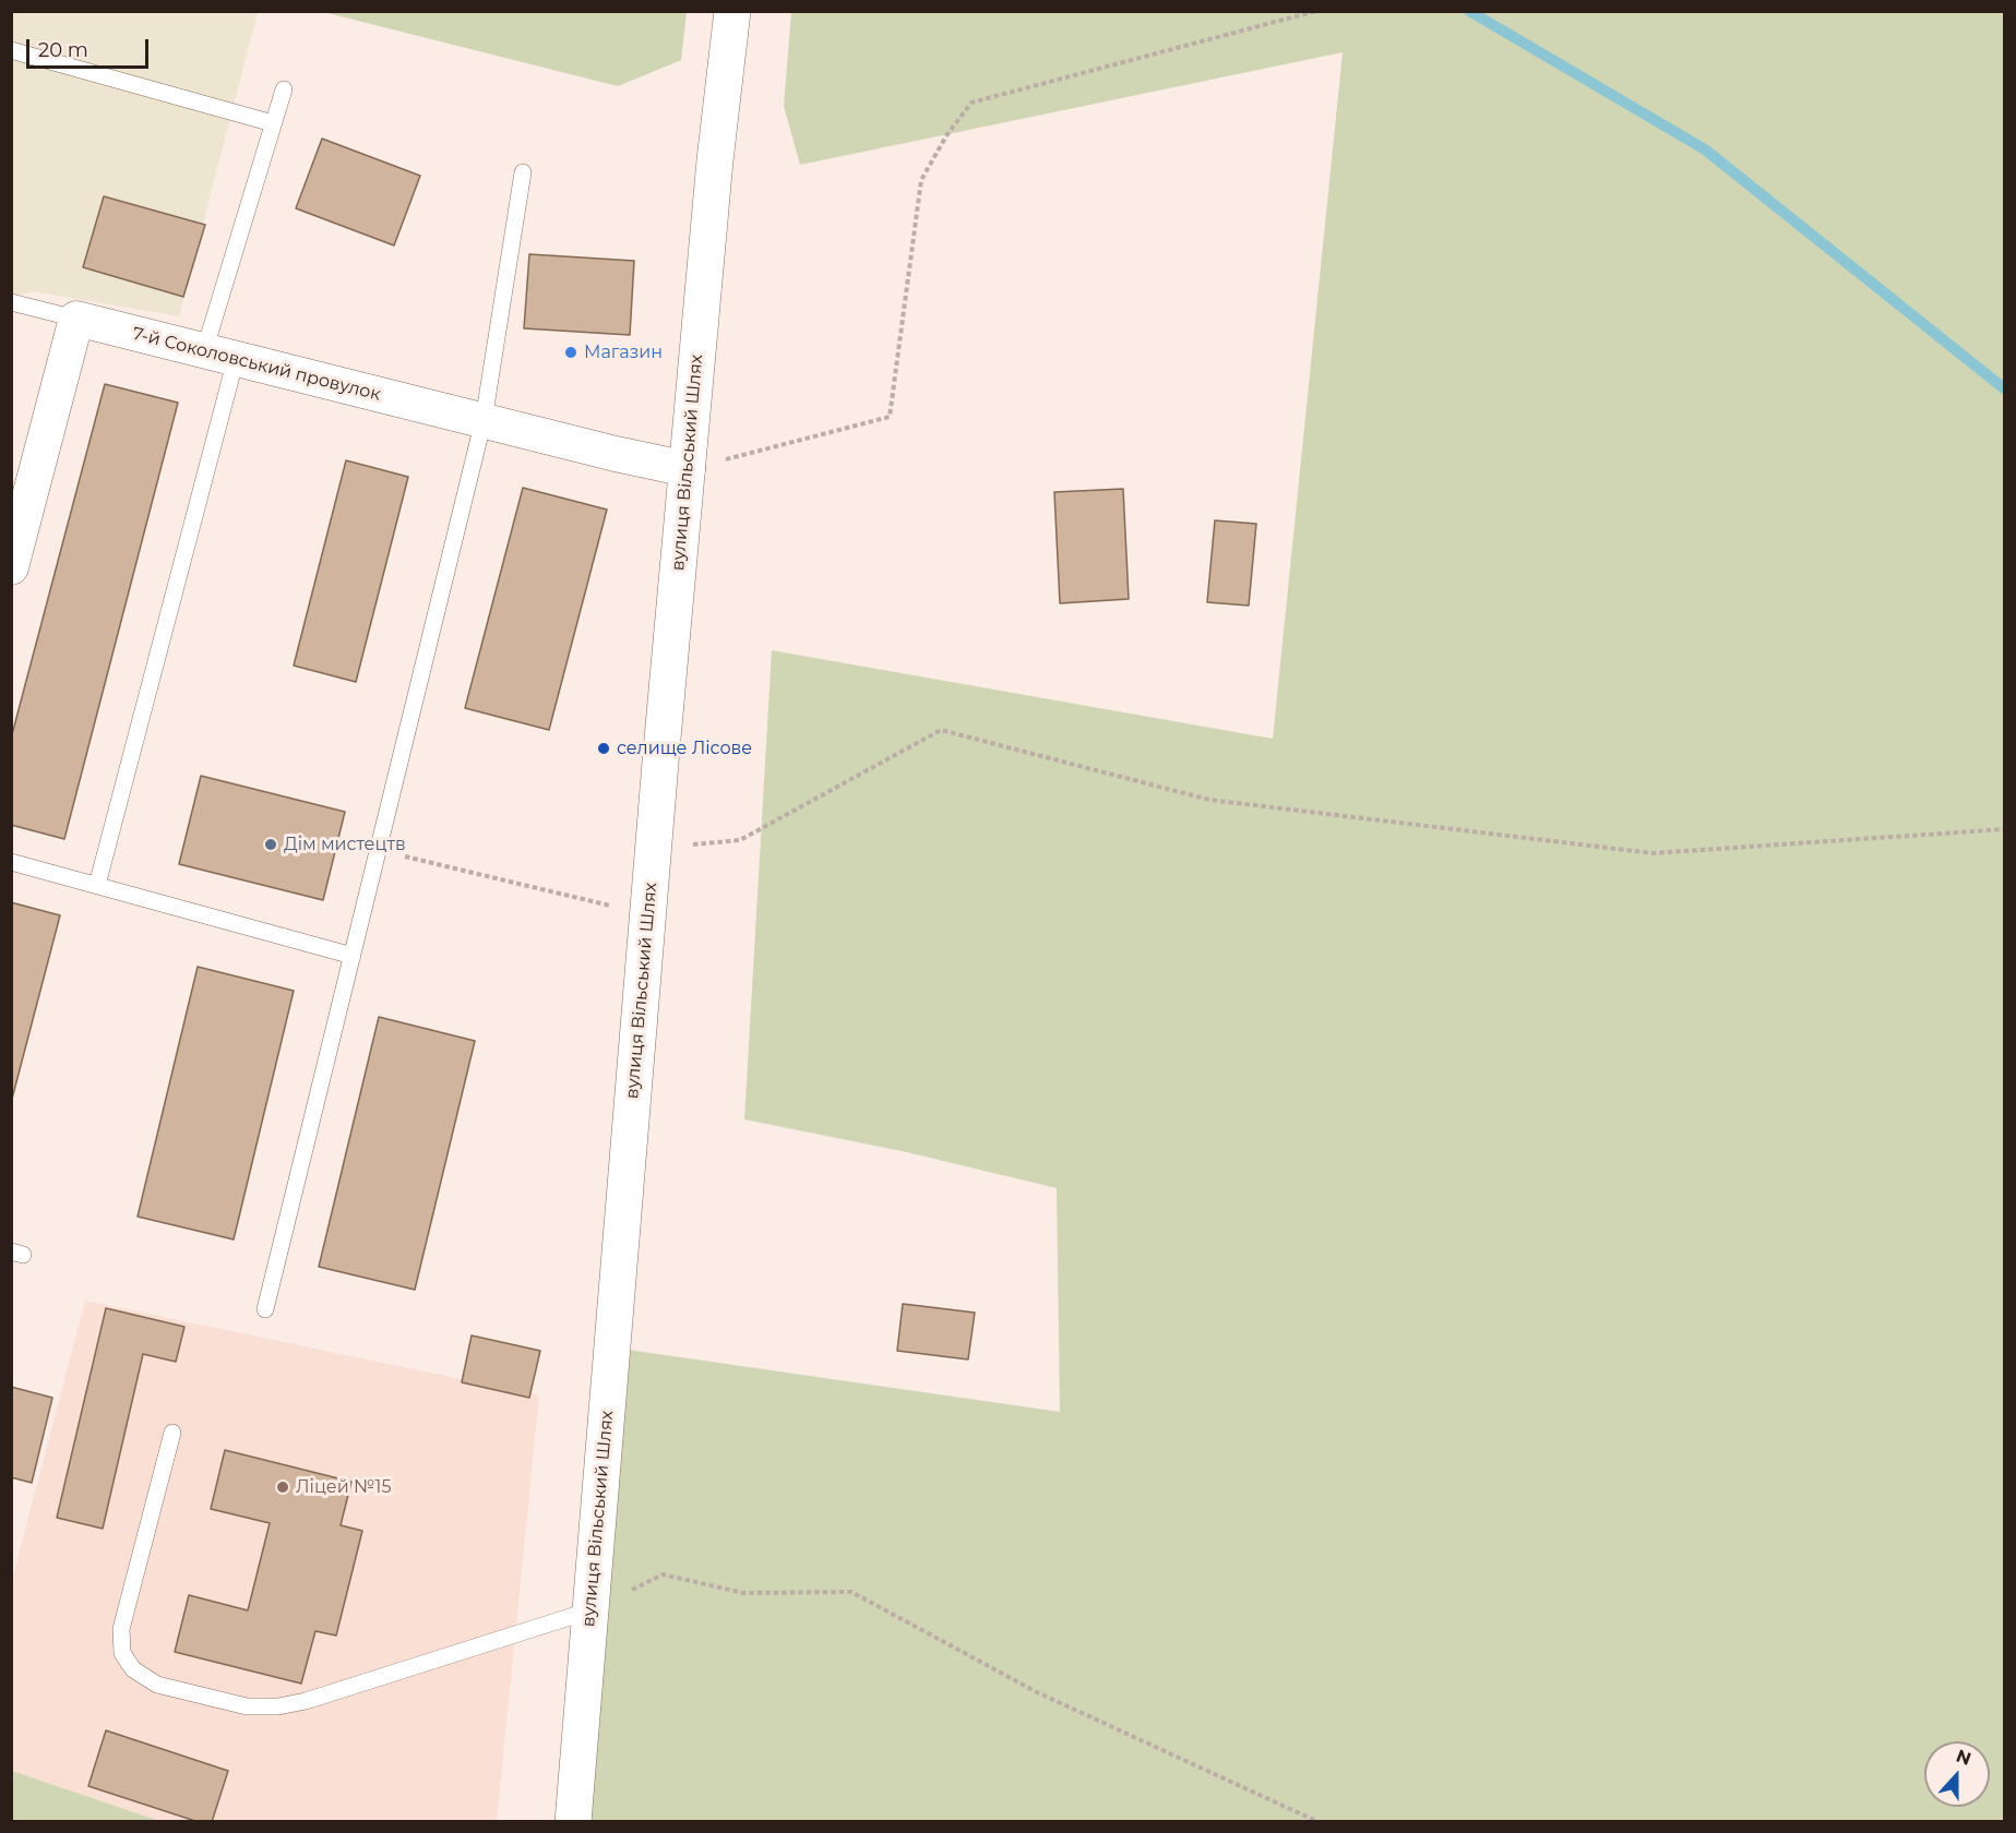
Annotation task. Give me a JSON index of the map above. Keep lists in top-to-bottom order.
{
  "streets": {
    "street": ["7-й Соколовський провулок", "вулиця Вільський Шлях"]
  },
  "crossings": [
    ["7-й Соколовський провулок", "вулиця Вільський Шлях"]
  ],
  "places": [
    "Магазин",
    "селище Лісове",
    "Дім мистецтв",
    "Ліцей №15"
  ],
  "scale_bar": "20 m",
  "north": "top"
}
